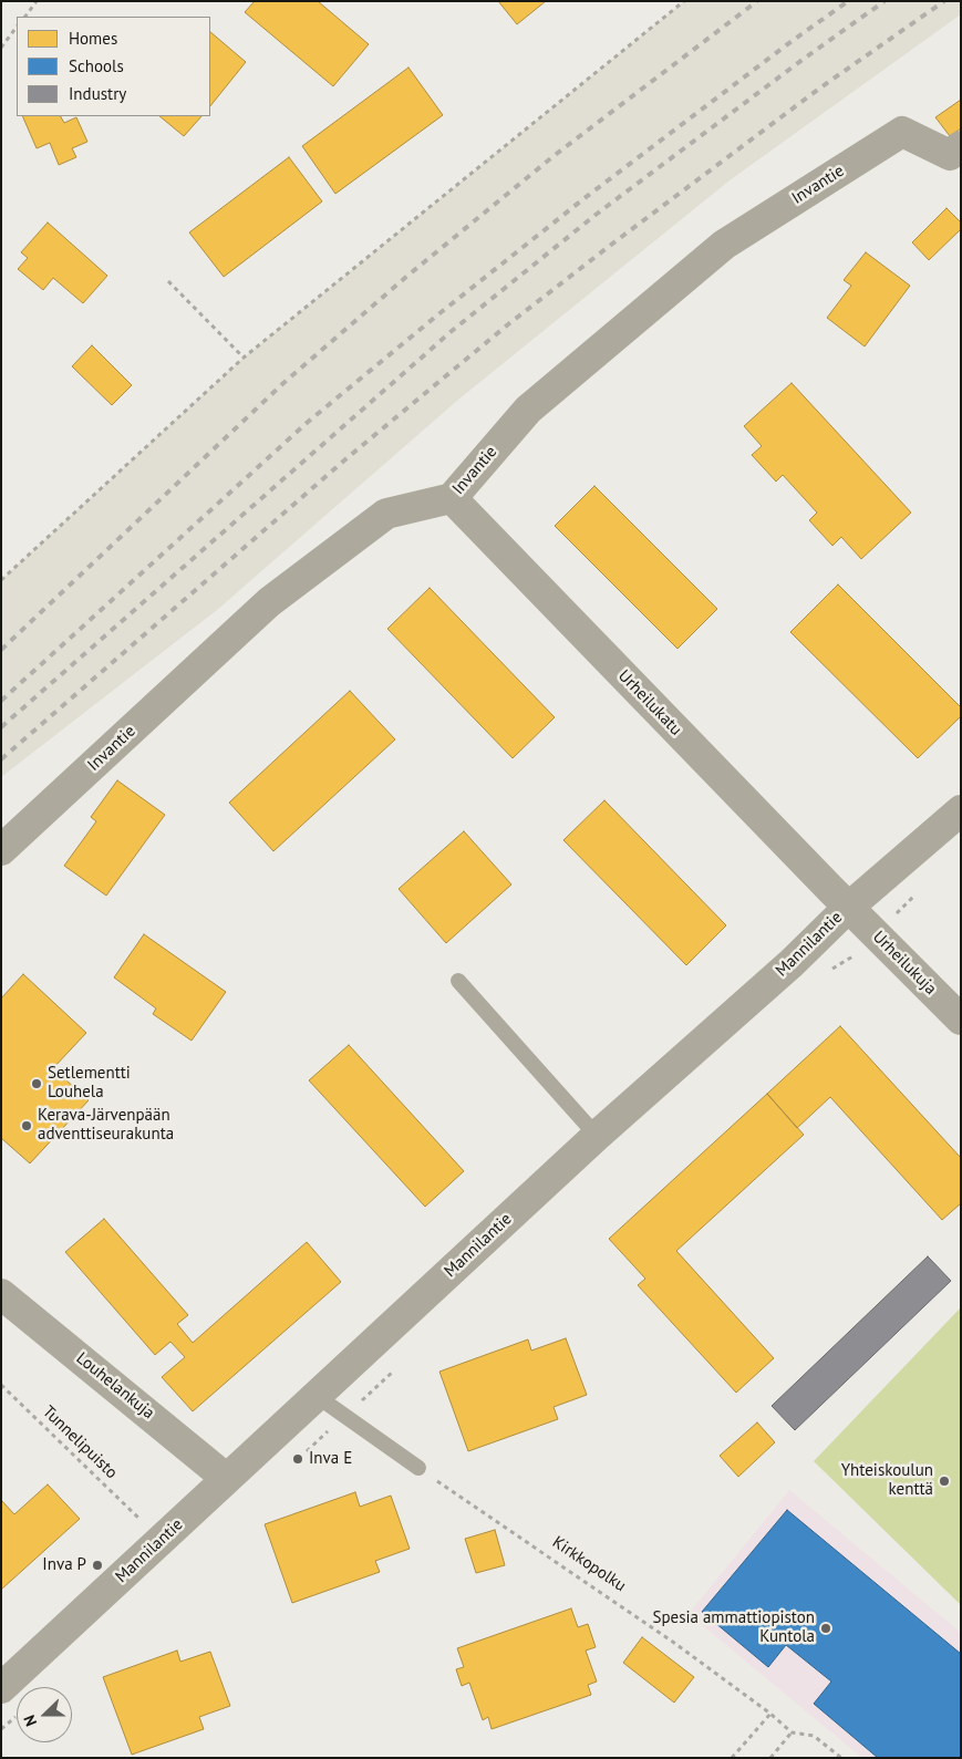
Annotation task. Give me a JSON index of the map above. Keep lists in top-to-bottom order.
{
  "streets": {
    "street": [
      "Invantie",
      "Urheilukatu",
      "Mannilantie",
      "Urheilukuja",
      "Louhelankuja"
    ],
    "path": ["Tunnelipuisto", "Kirkkopolku"]
  },
  "crossings": [
    ["Invantie", "Urheilukatu"],
    ["Urheilukatu", "Mannilantie"],
    ["Urheilukatu", "Urheilukuja"],
    ["Mannilantie", "Urheilukuja"],
    ["Mannilantie", "Louhelankuja"]
  ],
  "places": [
    "Setlementti Louhela",
    "Kerava-Järvenpään adventtiseurakunta",
    "Inva E",
    "Yhteiskoulun kenttä",
    "Inva P",
    "Spesia ammattiopiston Kuntola"
  ],
  "legend": ["Homes", "Schools", "Industry"],
  "north": "left"
}
